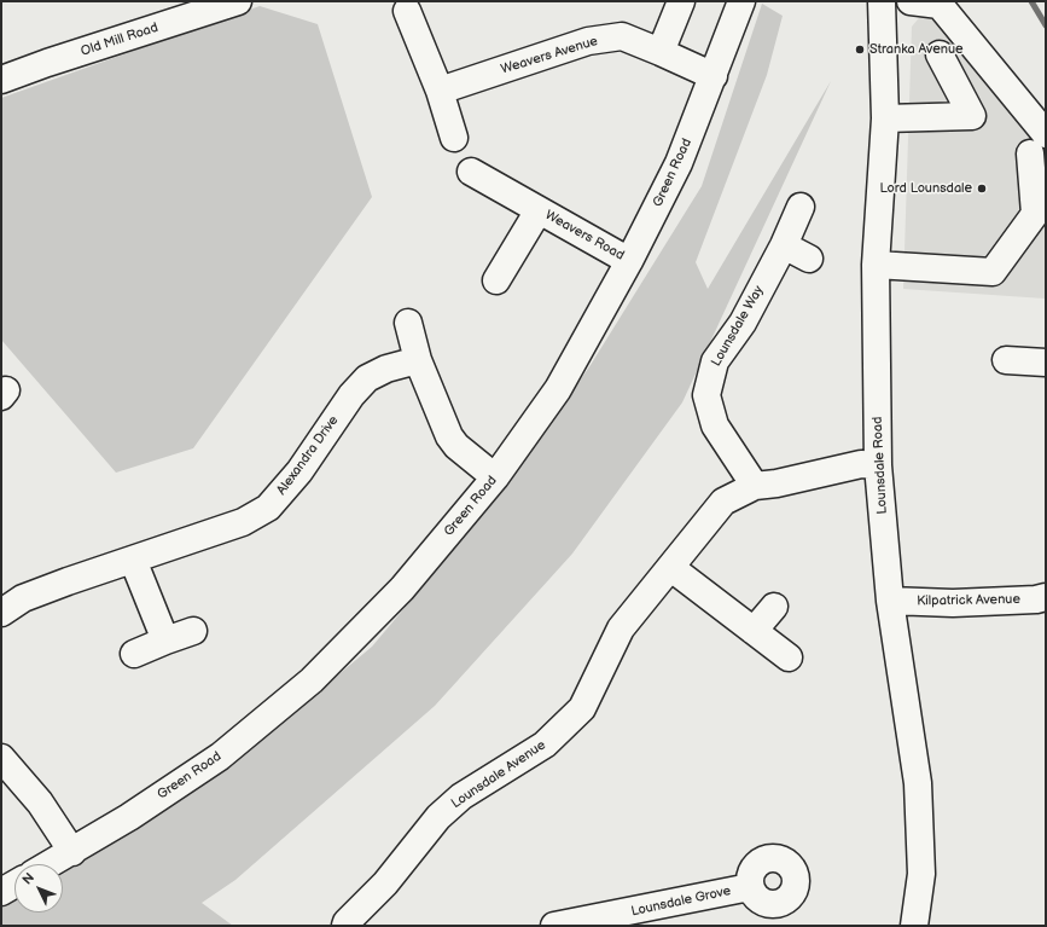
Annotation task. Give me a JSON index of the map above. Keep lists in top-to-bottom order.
{
  "streets": {
    "street": [
      "Old Mill Road",
      "Weavers Avenue",
      "Green Road",
      "Weavers Road",
      "Lounsdale Way",
      "Alexandra Drive",
      "Lounsdale Road",
      "Kilpatrick Avenue",
      "Lounsdale Avenue",
      "Lounsdale Grove"
    ]
  },
  "crossings": [
    ["Weavers Avenue", "Green Road"],
    ["Green Road", "Weavers Road"],
    ["Lounsdale Way", "Lounsdale Avenue"],
    ["Lounsdale Road", "Kilpatrick Avenue"],
    ["Lounsdale Road", "Lounsdale Avenue"]
  ],
  "places": ["Stranka Avenue", "Lord Lounsdale"],
  "north": "top left"
}
